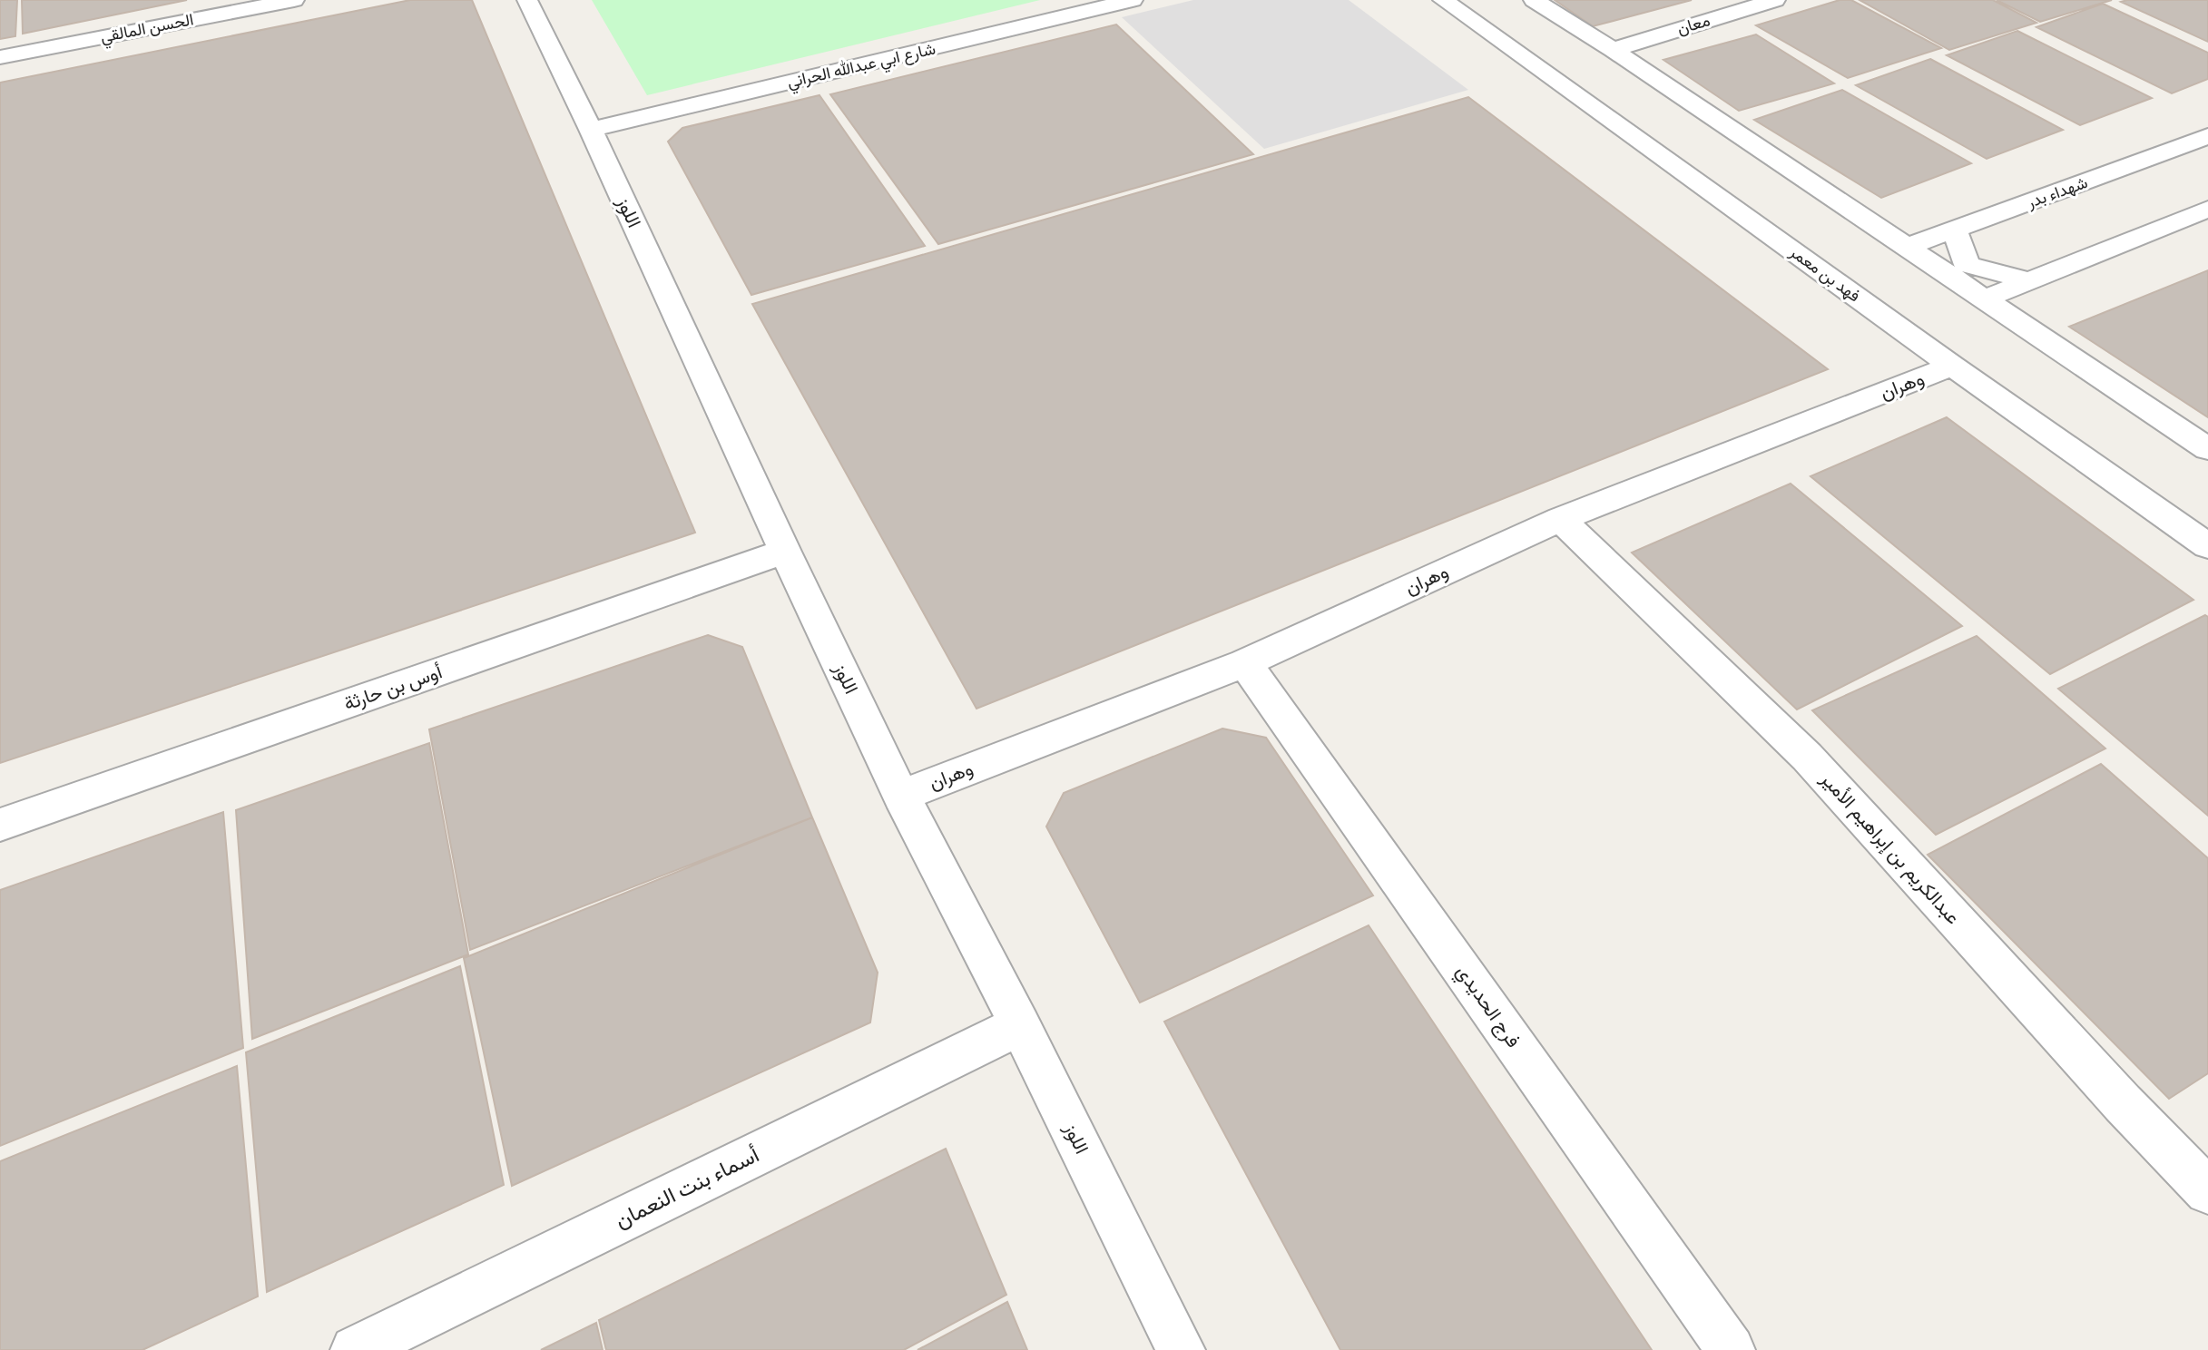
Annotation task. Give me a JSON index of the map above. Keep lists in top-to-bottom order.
{
  "streets": {
    "street": [
      "معان",
      "الحسن المالقي",
      "شارع ابي عبدالله الحراني",
      "شهداء بدر",
      "اللوز",
      "فهد بن معمر",
      "وهران",
      "أوس بن حارثة",
      "عبدالكريم بن إبراهيم الأمير",
      "فرج الحديدي",
      "أسماء بنت النعمان"
    ]
  },
  "crossings": [
    ["شارع ابي عبدالله الحراني", "اللوز"],
    ["اللوز", "وهران"],
    ["اللوز", "أوس بن حارثة"],
    ["اللوز", "أسماء بنت النعمان"],
    ["فهد بن معمر", "وهران"],
    ["وهران", "عبدالكريم بن إبراهيم الأمير"],
    ["وهران", "فرج الحديدي"]
  ]
}
